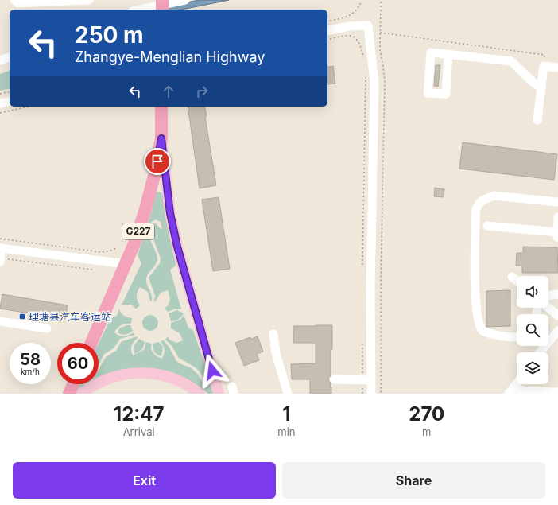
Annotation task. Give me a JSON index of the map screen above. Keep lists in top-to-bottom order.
{
  "streets": {
    "highway": ["G227"]
  },
  "places": {
    "transit": ["理塘县汽车客运站"]
  },
  "page": {
    "turn": ["250 m", "Zhangye-Menglian Highway"],
    "speed": "58 km/h",
    "limit": "60",
    "eta": [
      "12:47",
      "Arrival",
      "1",
      "min",
      "270",
      "m"
    ],
    "buttons": ["Exit", "Share"]
  }
}
